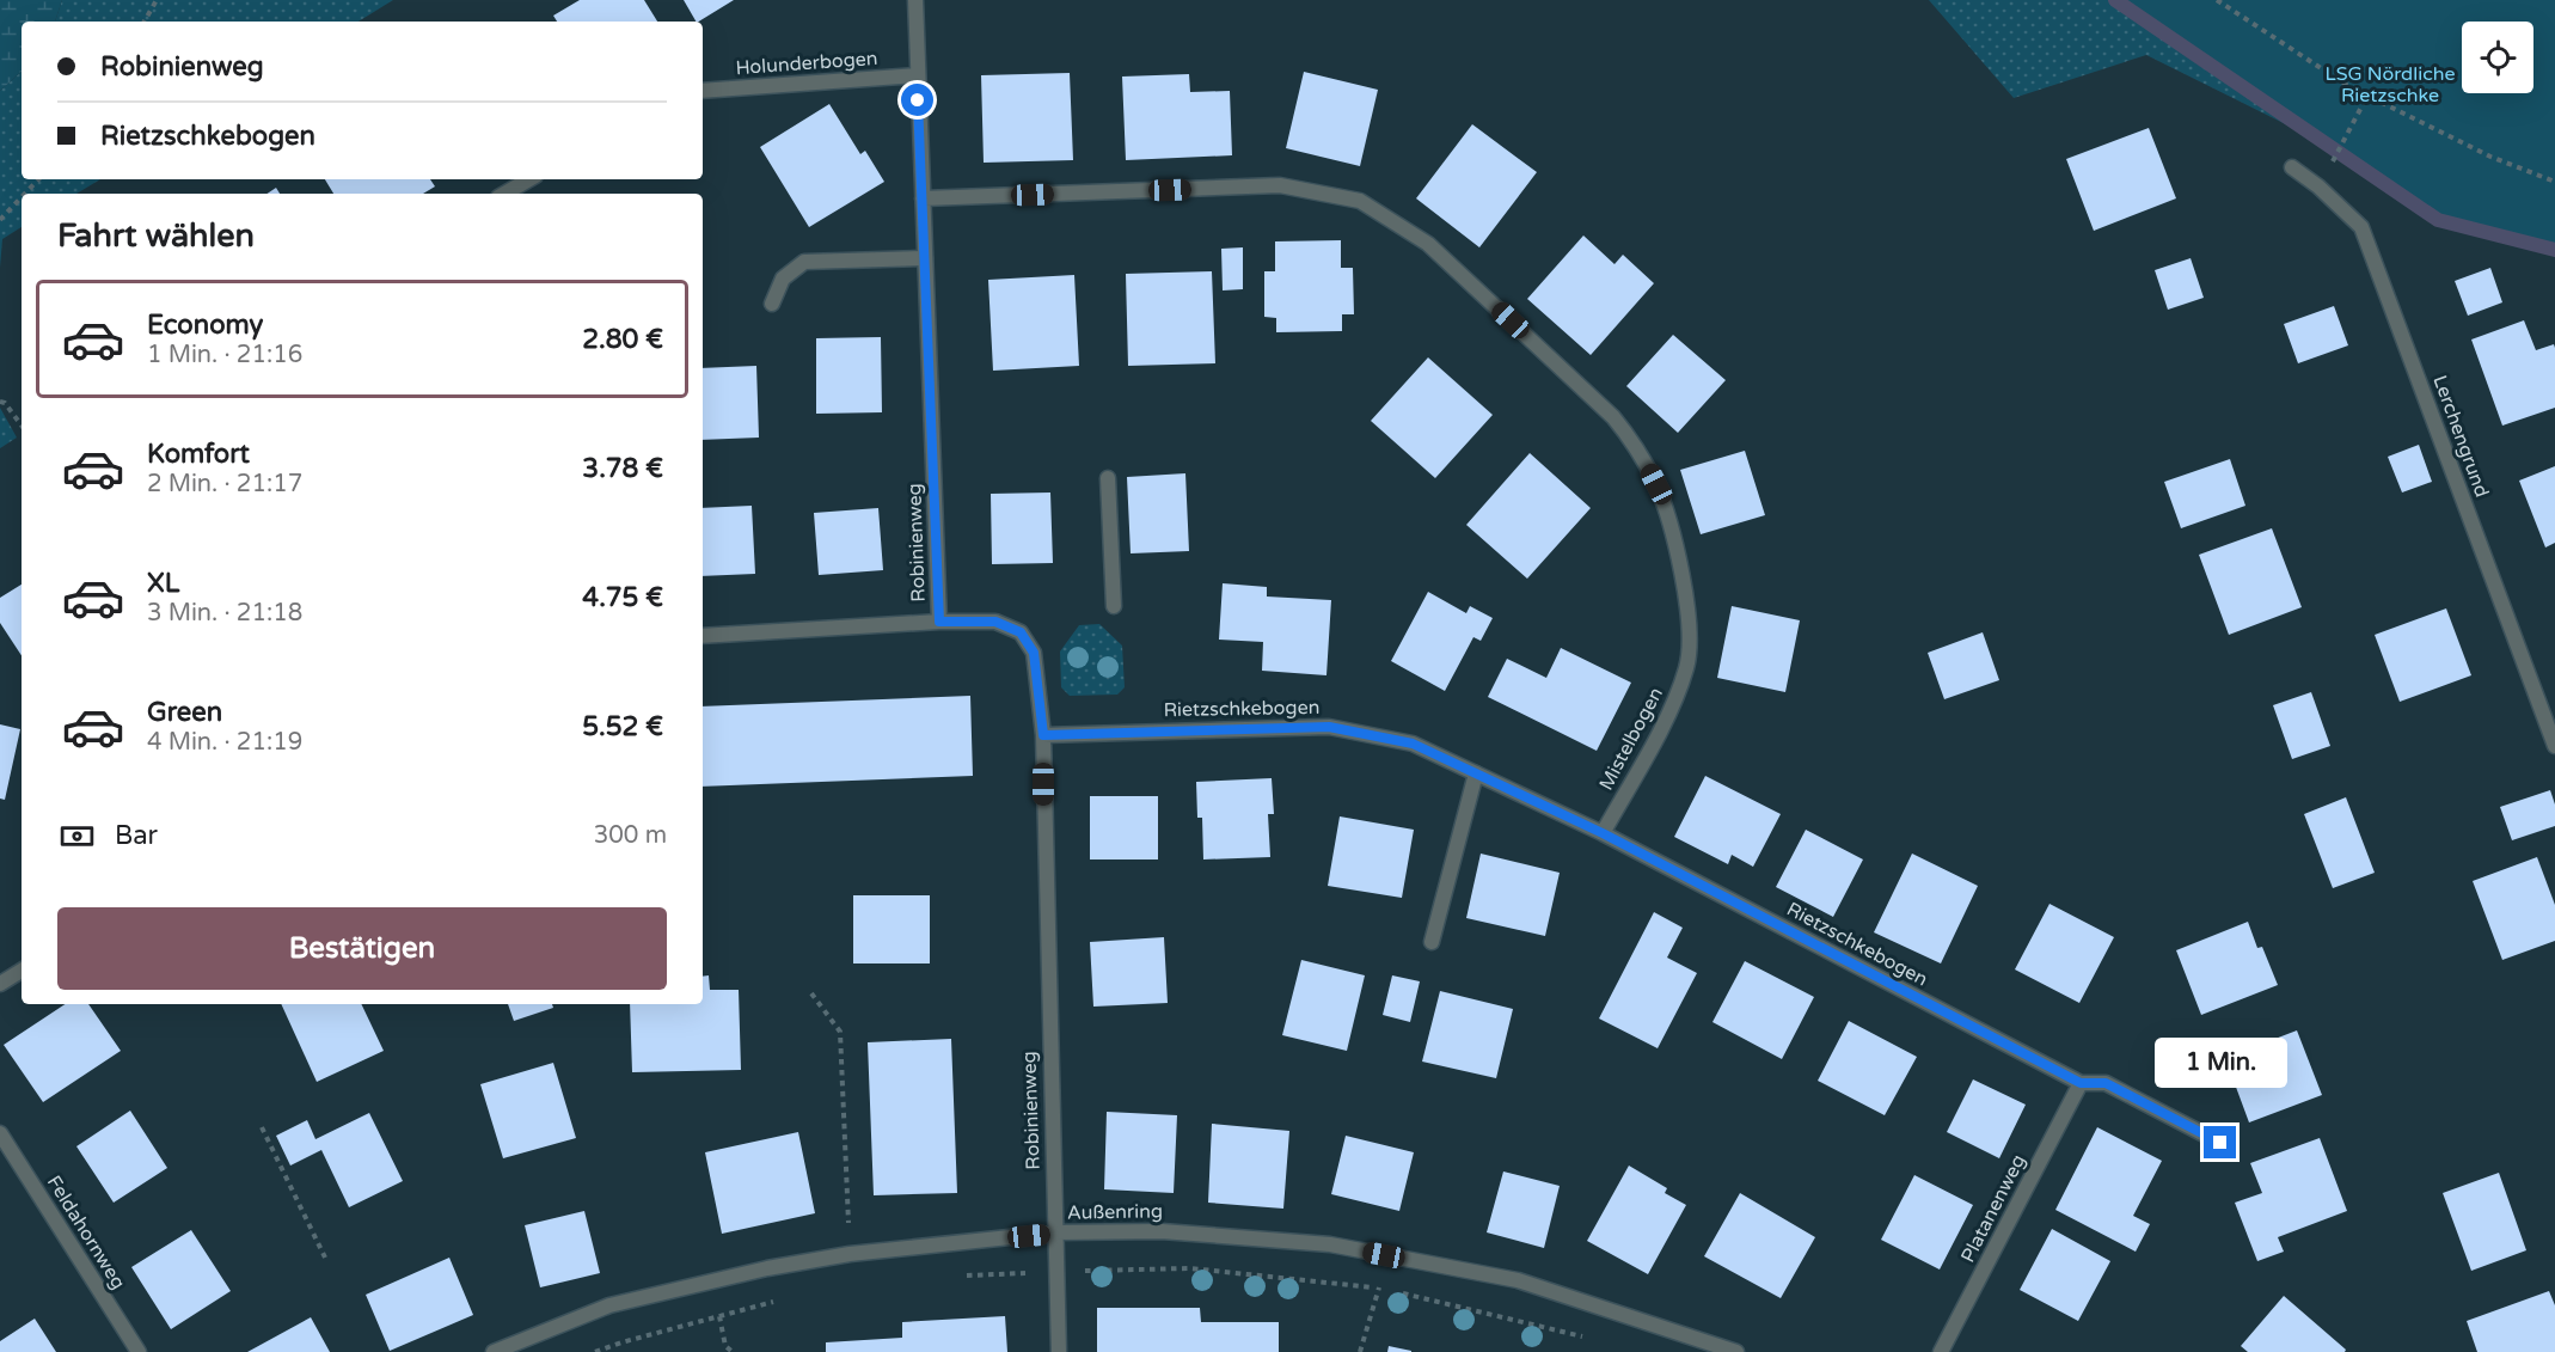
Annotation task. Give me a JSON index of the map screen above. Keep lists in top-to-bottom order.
{
  "streets": {
    "street": [
      "Holunderbogen",
      "Lerchengrund",
      "Robinienweg",
      "Rietzschkebogen",
      "Mistelbogen",
      "Platanenweg",
      "Außenring",
      "Feldahornweg"
    ]
  },
  "crossings": [
    ["Holunderbogen", "Robinienweg"],
    ["Robinienweg", "Rietzschkebogen"],
    ["Robinienweg", "Mistelbogen"],
    ["Robinienweg", "Außenring"],
    ["Rietzschkebogen", "Mistelbogen"],
    ["Rietzschkebogen", "Platanenweg"]
  ],
  "parks": ["LSG Nördliche Rietzschke"],
  "page": {
    "banner": ["Robinienweg", "Rietzschkebogen"],
    "heading": "Fahrt wählen",
    "list": [
      {
        "name": "Economy",
        "note": "1 Min. · 21:16",
        "value": "2.80 €"
      },
      {
        "name": "Komfort",
        "note": "2 Min. · 21:17",
        "value": "3.78 €"
      },
      {
        "name": "XL",
        "note": "3 Min. · 21:18",
        "value": "4.75 €"
      },
      {
        "name": "Green",
        "note": "4 Min. · 21:19",
        "value": "5.52 €"
      }
    ],
    "pay": ["Bar", "300 m"],
    "buttons": "Bestätigen",
    "bubble": "1 Min."
  }
}
